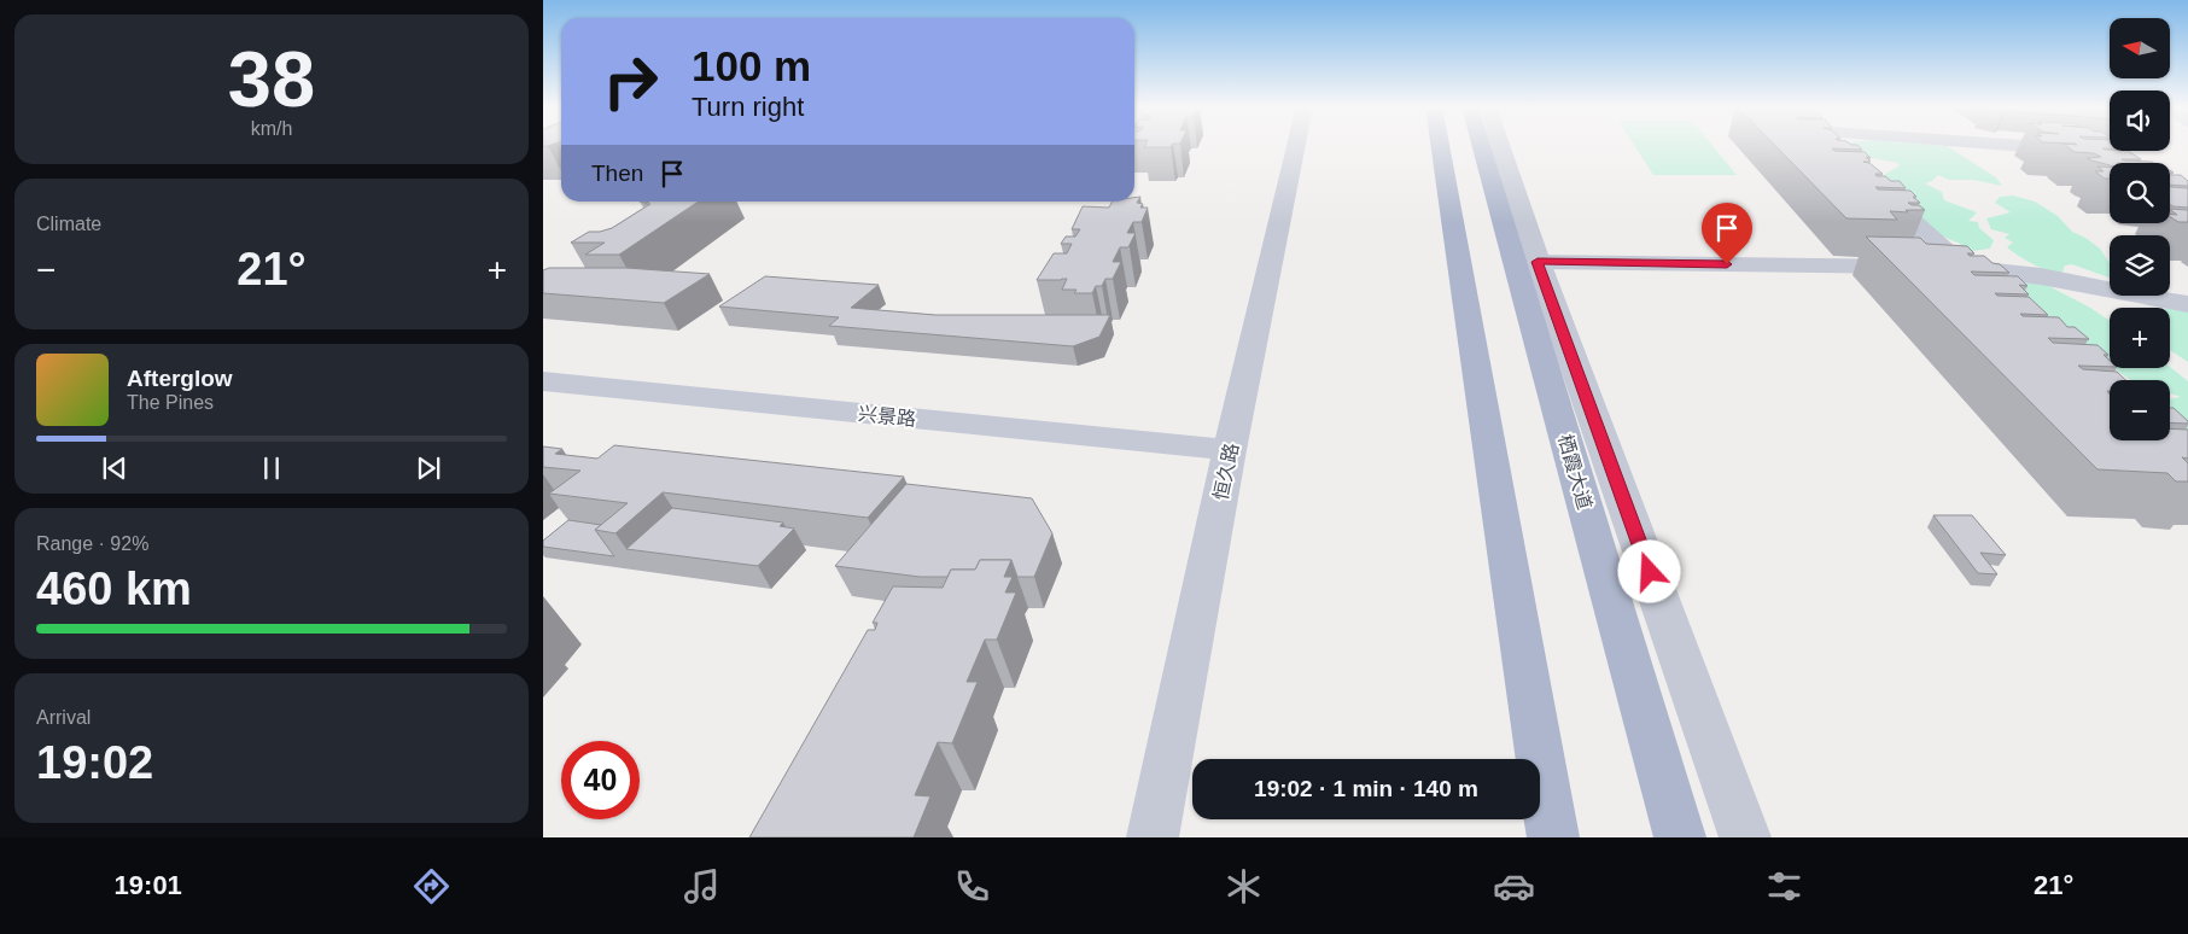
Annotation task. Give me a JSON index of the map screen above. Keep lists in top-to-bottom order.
{
  "streets": {
    "main road": ["栖霞大道"],
    "street": ["兴景路", "恒久路"]
  },
  "crossings": [
    ["兴景路", "恒久路"]
  ],
  "north": "left",
  "page": {
    "tile": [
      ["38", "km/h"],
      "Climate",
      ["Range · 92%", "460 km"],
      ["Arrival", "19:02"]
    ],
    "map_buttons": ["+", "−"],
    "turn": ["100 m", "Turn right"],
    "then": "Then",
    "heat": ["−", "21°", "+"],
    "song": ["Afterglow", "The Pines"],
    "limit": "40",
    "trip": "19:02 · 1 min · 140 m",
    "tabs": ["19:01", "21°"]
  }
}
